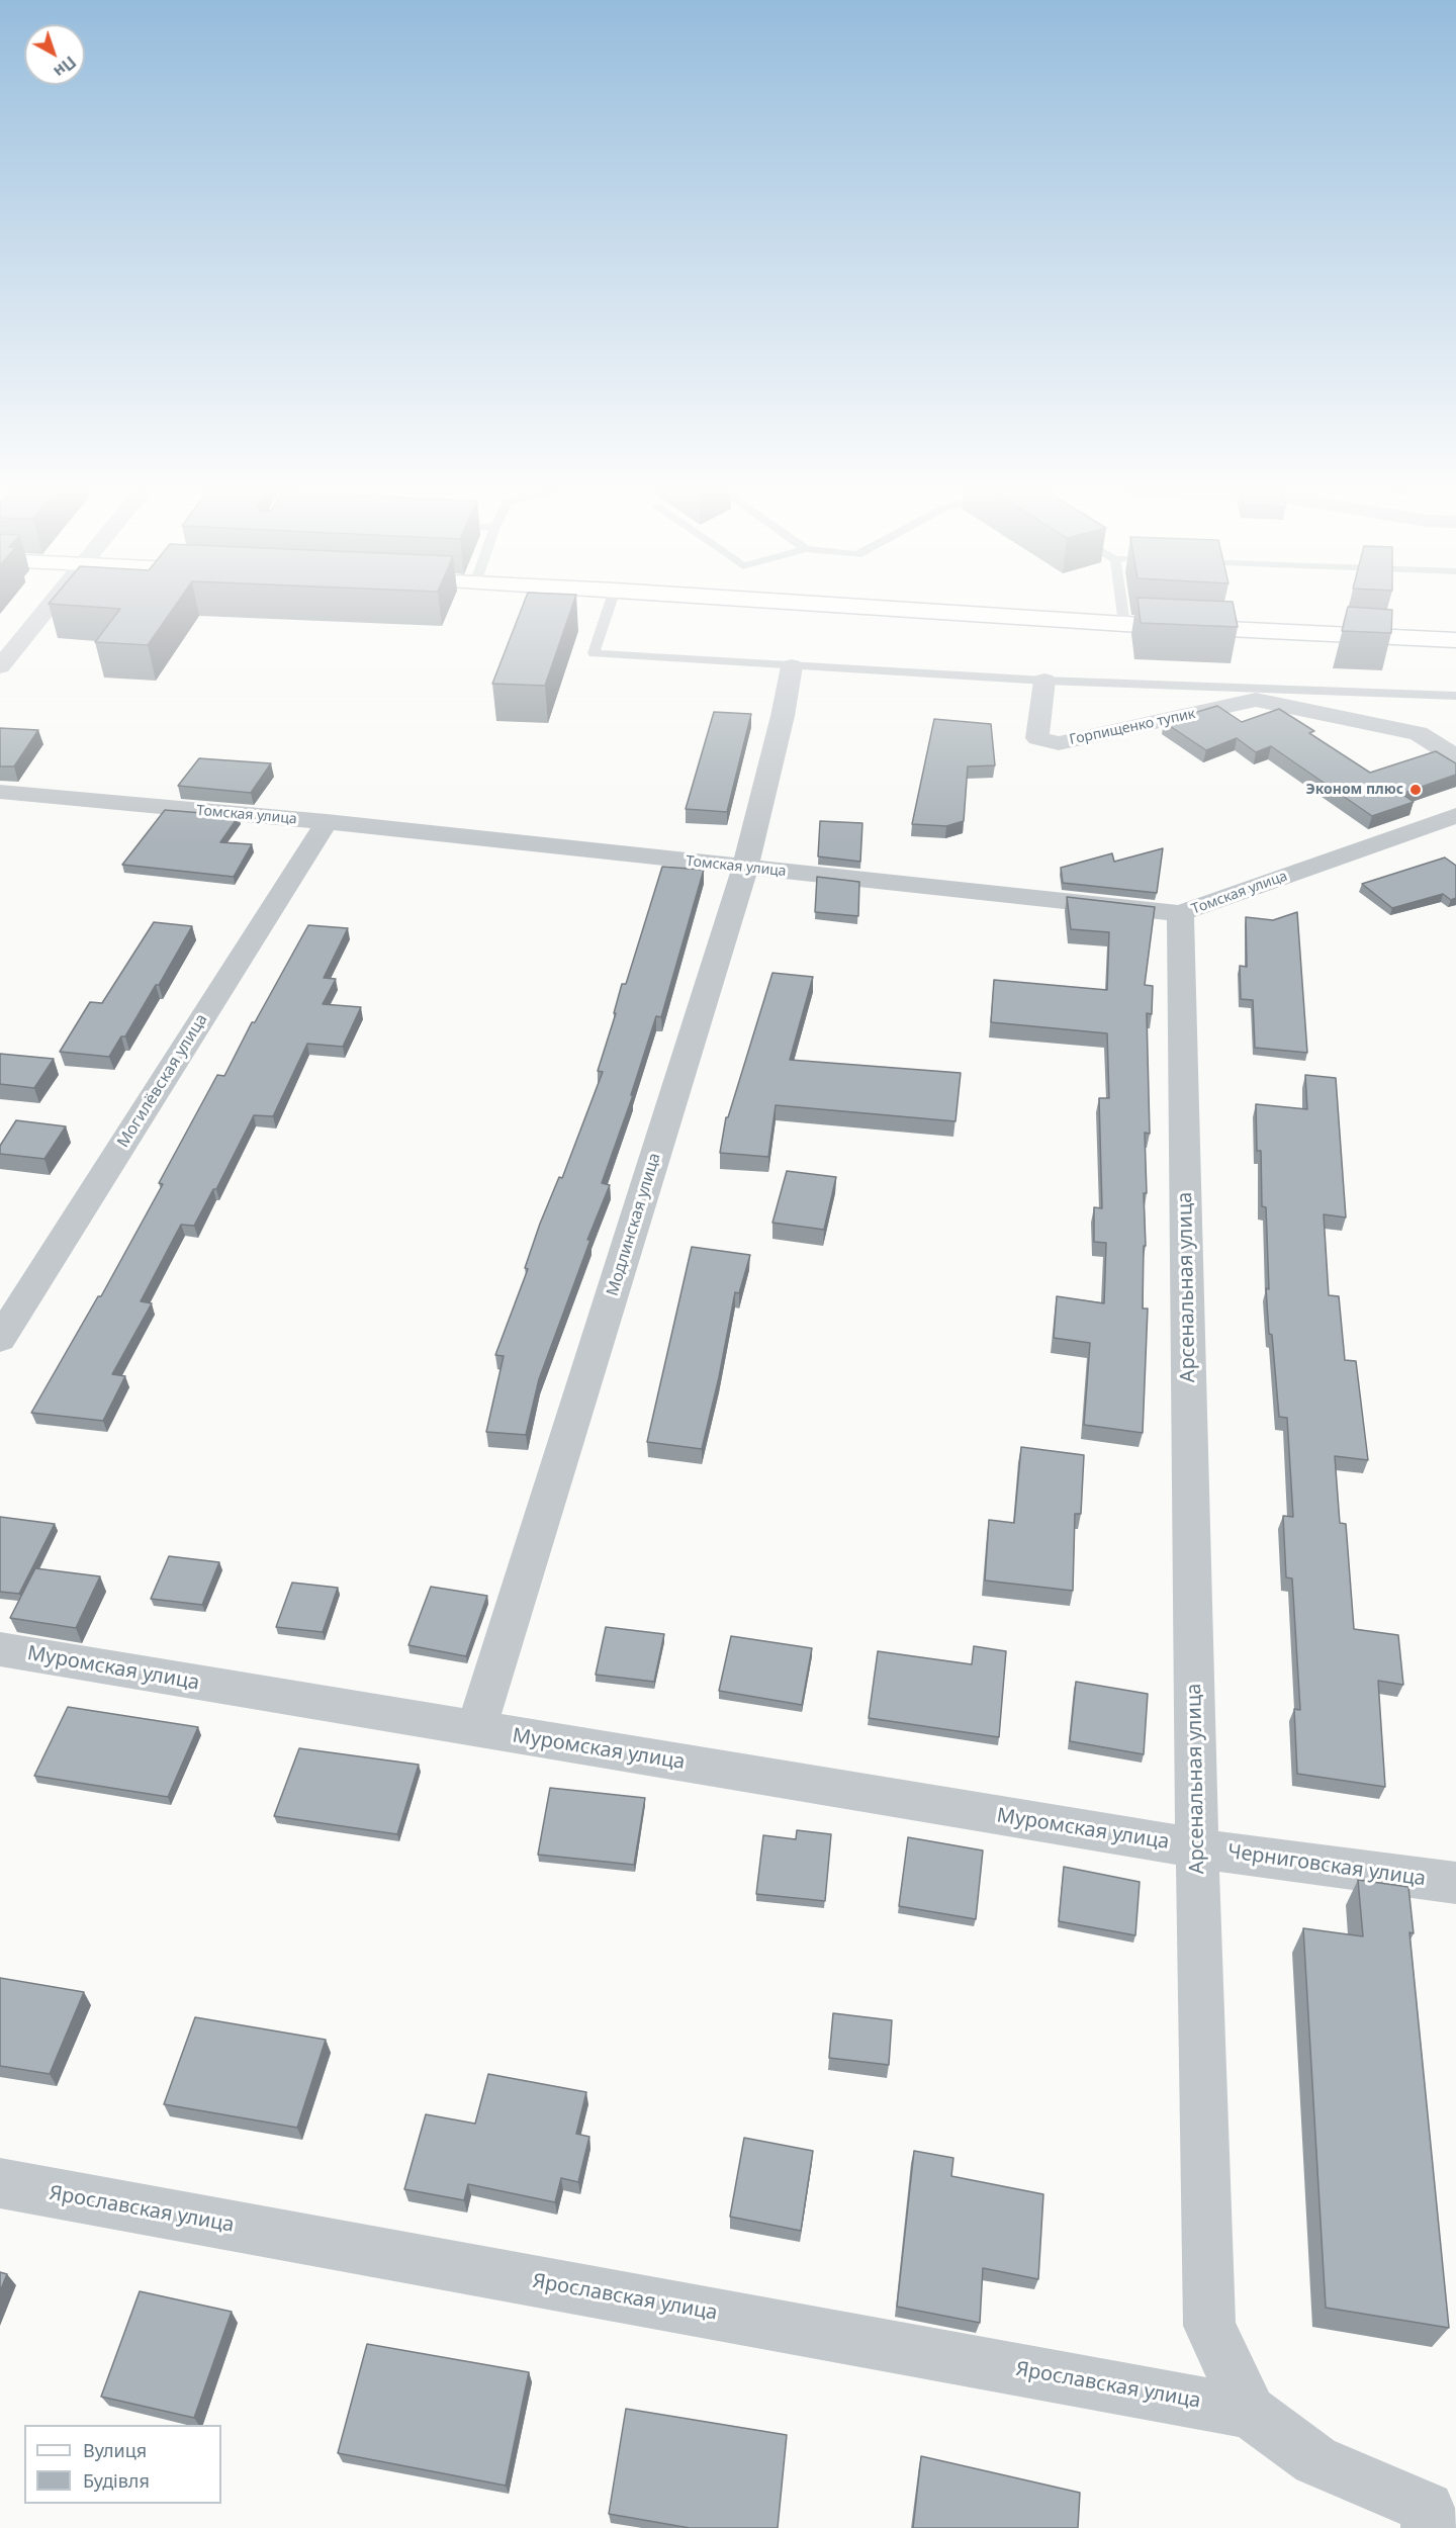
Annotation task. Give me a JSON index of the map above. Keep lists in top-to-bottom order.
{
  "streets": {
    "street": [
      "Горпищенко тупик",
      "Томская улица",
      "Могилёвская улица",
      "Модлинская улица",
      "Арсенальная улица",
      "Муромская улица",
      "Черниговская улица",
      "Ярославская улица"
    ]
  },
  "crossings": [
    ["Томская улица", "Могилёвская улица"],
    ["Томская улица", "Модлинская улица"],
    ["Томская улица", "Арсенальная улица"],
    ["Модлинская улица", "Муромская улица"],
    ["Арсенальная улица", "Муромская улица"],
    ["Арсенальная улица", "Черниговская улица"],
    ["Арсенальная улица", "Ярославская улица"],
    ["Муромская улица", "Черниговская улица"]
  ],
  "places": ["Эконом плюс"],
  "legend": ["Вулиця", "Будівля"],
  "north": "bottom right"
}
